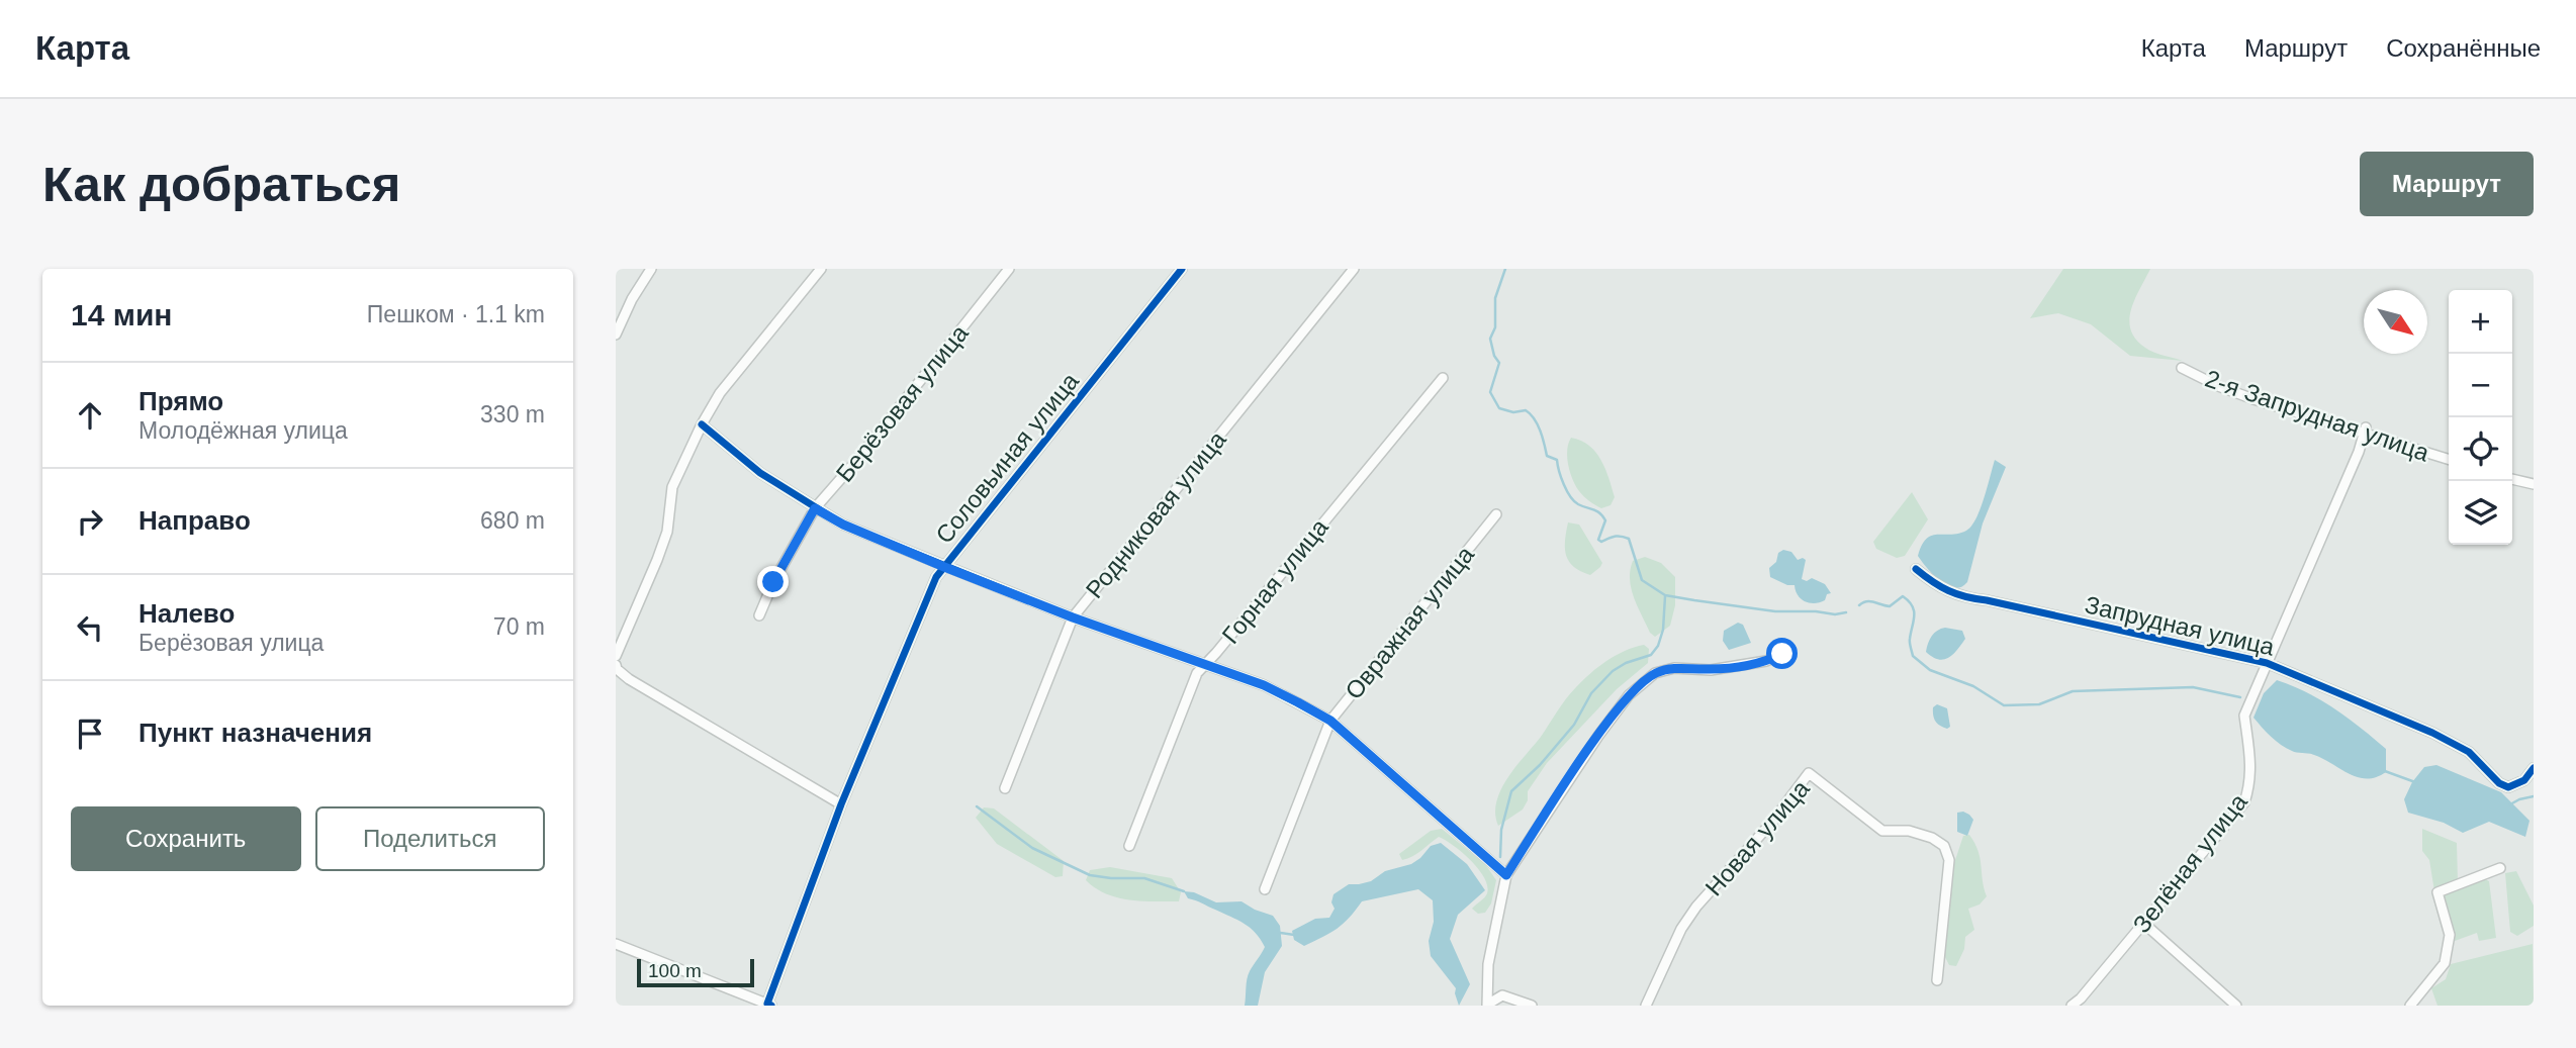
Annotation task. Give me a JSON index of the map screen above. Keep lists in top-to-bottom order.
{
  "streets": {
    "street": [
      "Берёзовая улица",
      "2-я Запрудная улица",
      "Соловьиная улица",
      "Родниковая улица",
      "Горная улица",
      "Овражная улица",
      "Запрудная улица",
      "Новая улица",
      "Зелёная улица"
    ]
  },
  "crossings": [
    ["2-я Запрудная улица", "Зелёная улица"],
    ["Запрудная улица", "Зелёная улица"]
  ],
  "scale_bar": "100 m",
  "north": "bottom right",
  "page": {
    "header": "Карта",
    "nav": ["Карта", "Маршрут", "Сохранённые"],
    "buttons": [
      "Маршрут",
      ["Сохранить", "Поделиться"]
    ],
    "title": "Как добраться",
    "heading": ["14 мин", "Пешком · 1.1 km"],
    "map_buttons": ["+", "−"],
    "list": [
      ["Прямо", "Молодёжная улица", "330 m"],
      ["Направо", "680 m"],
      ["Налево", "Берёзовая улица", "70 m"],
      "Пункт назначения"
    ],
    "scale": "100 m"
  }
}
